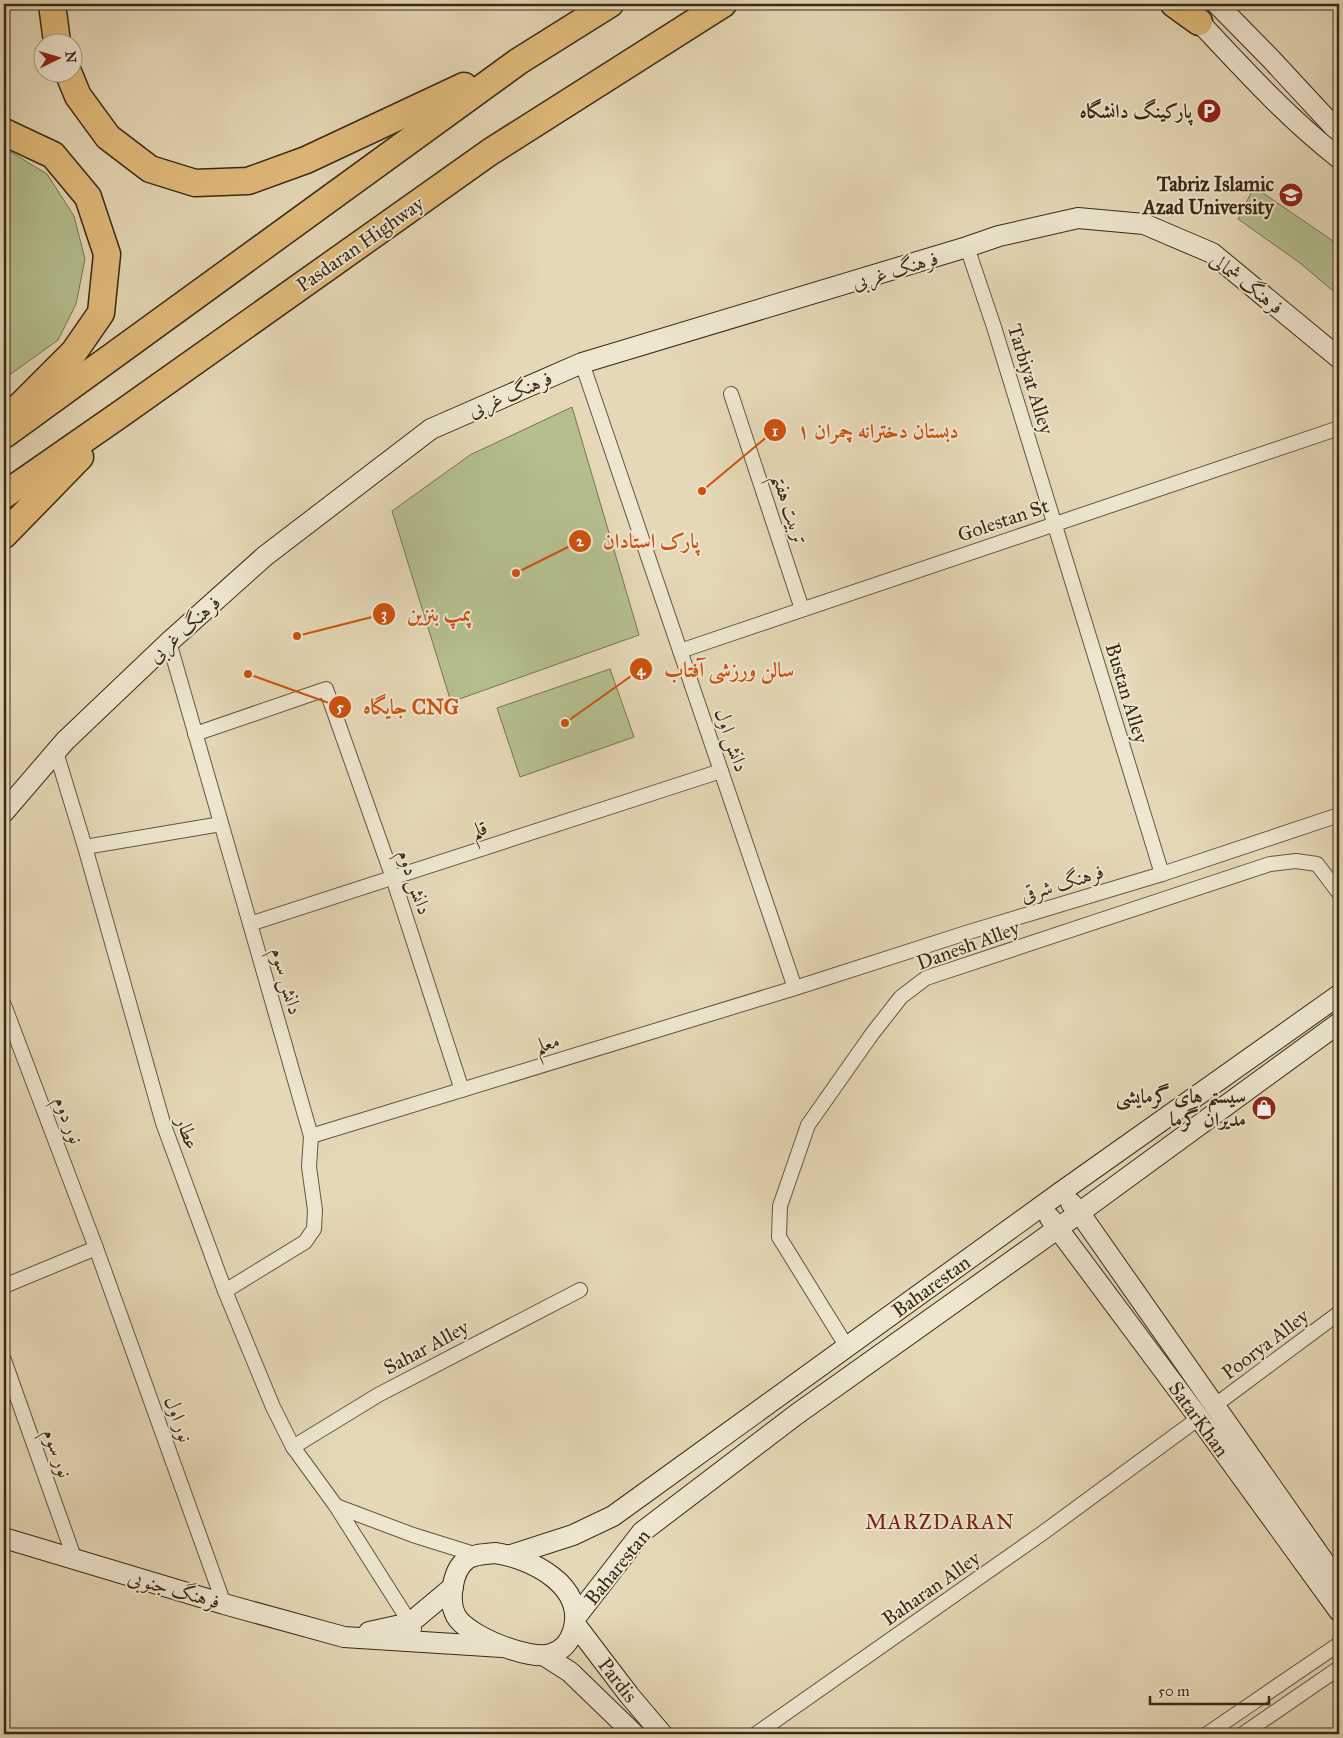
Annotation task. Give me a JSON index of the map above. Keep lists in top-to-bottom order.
{
  "streets": {
    "highway": ["Pasdaran Highway"],
    "street": [
      "فرهنگ غربی",
      "فرهنگ شمالی",
      "Tarbiyat Alley",
      "تربیت هفتم",
      "Golestan St",
      "Bustan Alley",
      "دانش اول",
      "قلم",
      "دانش دوم",
      "فرهنگ شرقی",
      "Danesh Alley",
      "دانش سوم",
      "معلم",
      "نور دوم",
      "عطار",
      "Baharestan",
      "Poorya Alley",
      "Sahar Alley",
      "نور اول",
      "SatarKhan",
      "نور سوم",
      "Baharan Alley",
      "فرهنگ جنوبی",
      "Pardis"
    ]
  },
  "crossings": [
    ["فرهنگ غربی", "فرهنگ شمالی"],
    ["فرهنگ غربی", "Tarbiyat Alley"],
    ["فرهنگ غربی", "دانش اول"],
    ["فرهنگ غربی", "دانش سوم"],
    ["فرهنگ غربی", "عطار"],
    ["Tarbiyat Alley", "Golestan St"],
    ["Tarbiyat Alley", "Bustan Alley"],
    ["تربیت هفتم", "Golestan St"],
    ["Golestan St", "Bustan Alley"],
    ["Golestan St", "دانش اول"],
    ["Bustan Alley", "فرهنگ شرقی"],
    ["دانش اول", "قلم"],
    ["دانش اول", "فرهنگ شرقی"],
    ["دانش اول", "معلم"],
    ["قلم", "دانش دوم"],
    ["قلم", "دانش سوم"],
    ["دانش دوم", "دانش سوم"],
    ["دانش دوم", "معلم"],
    ["فرهنگ شرقی", "معلم"],
    ["Danesh Alley", "Baharestan"],
    ["دانش سوم", "معلم"],
    ["دانش سوم", "عطار"],
    ["نور دوم", "نور اول"],
    ["عطار", "Sahar Alley"],
    ["عطار", "فرهنگ جنوبی"],
    ["Baharestan", "SatarKhan"],
    ["Baharestan", "فرهنگ جنوبی"],
    ["Baharestan", "Pardis"],
    ["Poorya Alley", "SatarKhan"],
    ["Poorya Alley", "Baharan Alley"],
    ["نور اول", "فرهنگ جنوبی"],
    ["SatarKhan", "Baharan Alley"],
    ["نور سوم", "فرهنگ جنوبی"],
    ["فرهنگ جنوبی", "Pardis"]
  ],
  "districts": ["MARZDARAN"],
  "places": {
    "parking": ["پارکینگ دانشگاه"],
    "school or university": ["Tabriz Islamic Azad University"],
    "other": [
      "دبستان دخترانه چمران ۱",
      "پارک استادان",
      "پمپ بنزین",
      "جایگاه CNG",
      "سالن ورزشی آفتاب"
    ],
    "shop": ["سیستم های گرمایشی مدیران گرما"]
  },
  "scale_bar": "50 m",
  "north": "right"
}
